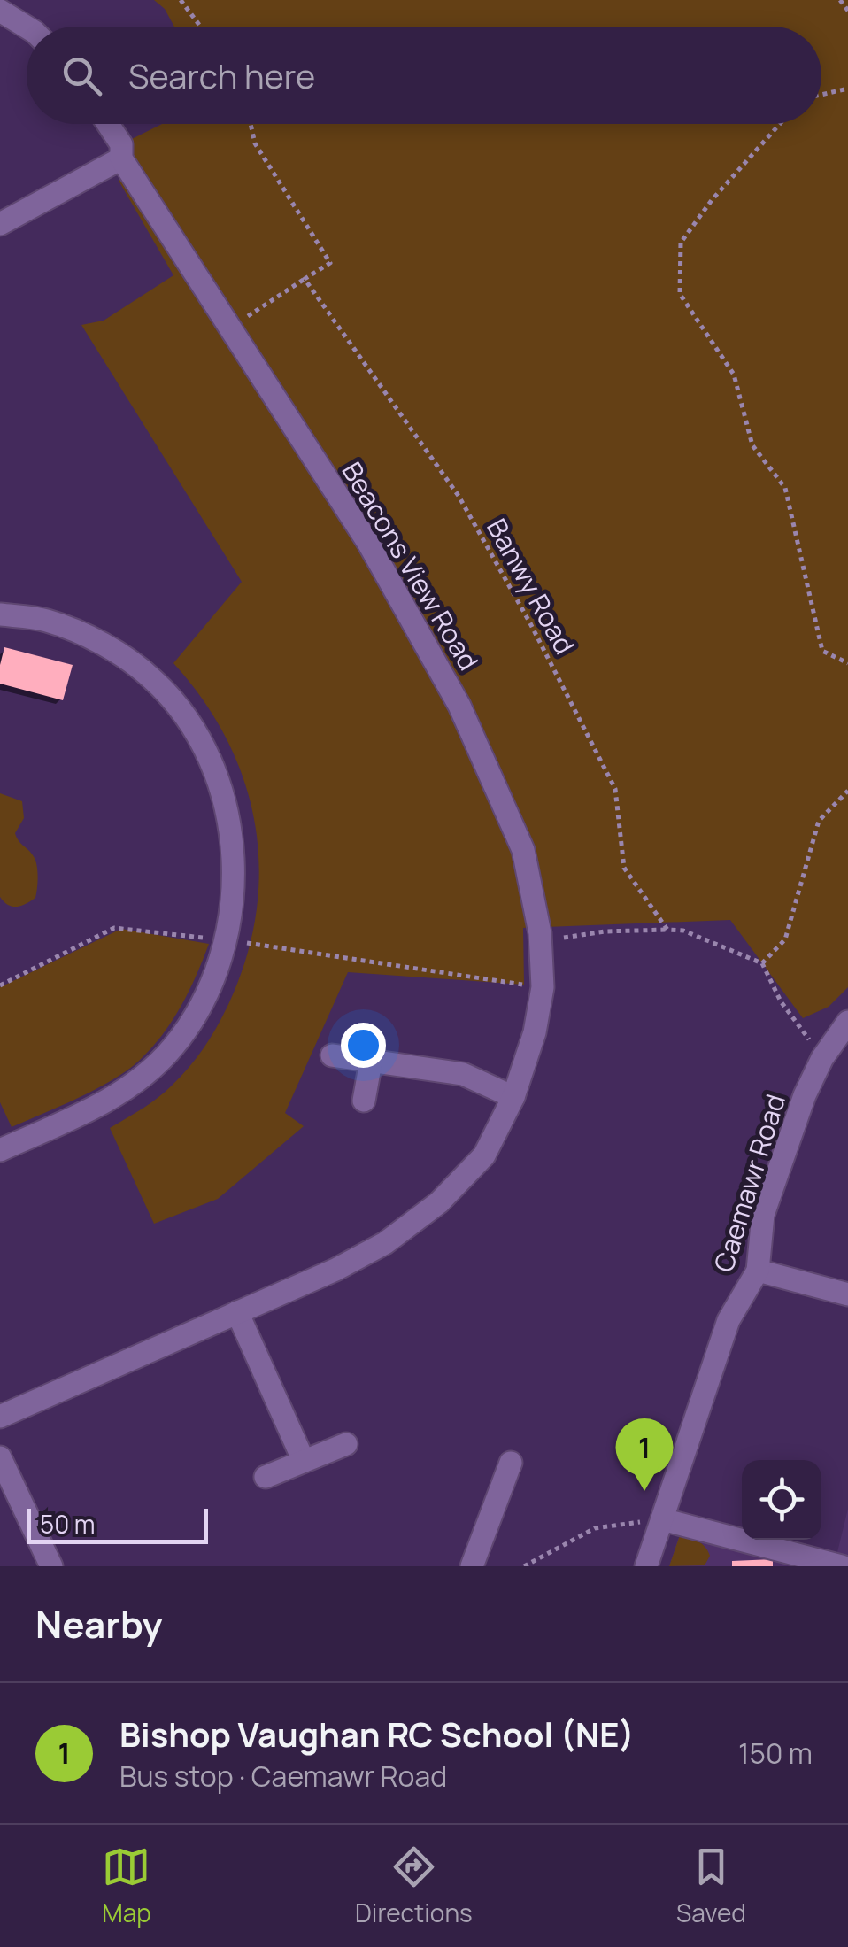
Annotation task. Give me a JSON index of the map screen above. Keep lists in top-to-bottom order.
{
  "streets": {
    "street": ["Beacons View Road", "Caemawr Road"],
    "path": ["Banwy Road"]
  },
  "scale_bar": "50 m",
  "page": {
    "search": "Search here",
    "pins": "1",
    "scale": "50 m",
    "heading": "Nearby",
    "list": [
      {
        "mark": "1",
        "name": "Bishop Vaughan RC School (NE)",
        "note": "Bus stop · Caemawr Road",
        "value": "150 m"
      }
    ],
    "nav": ["Map", "Directions", "Saved"]
  }
}
